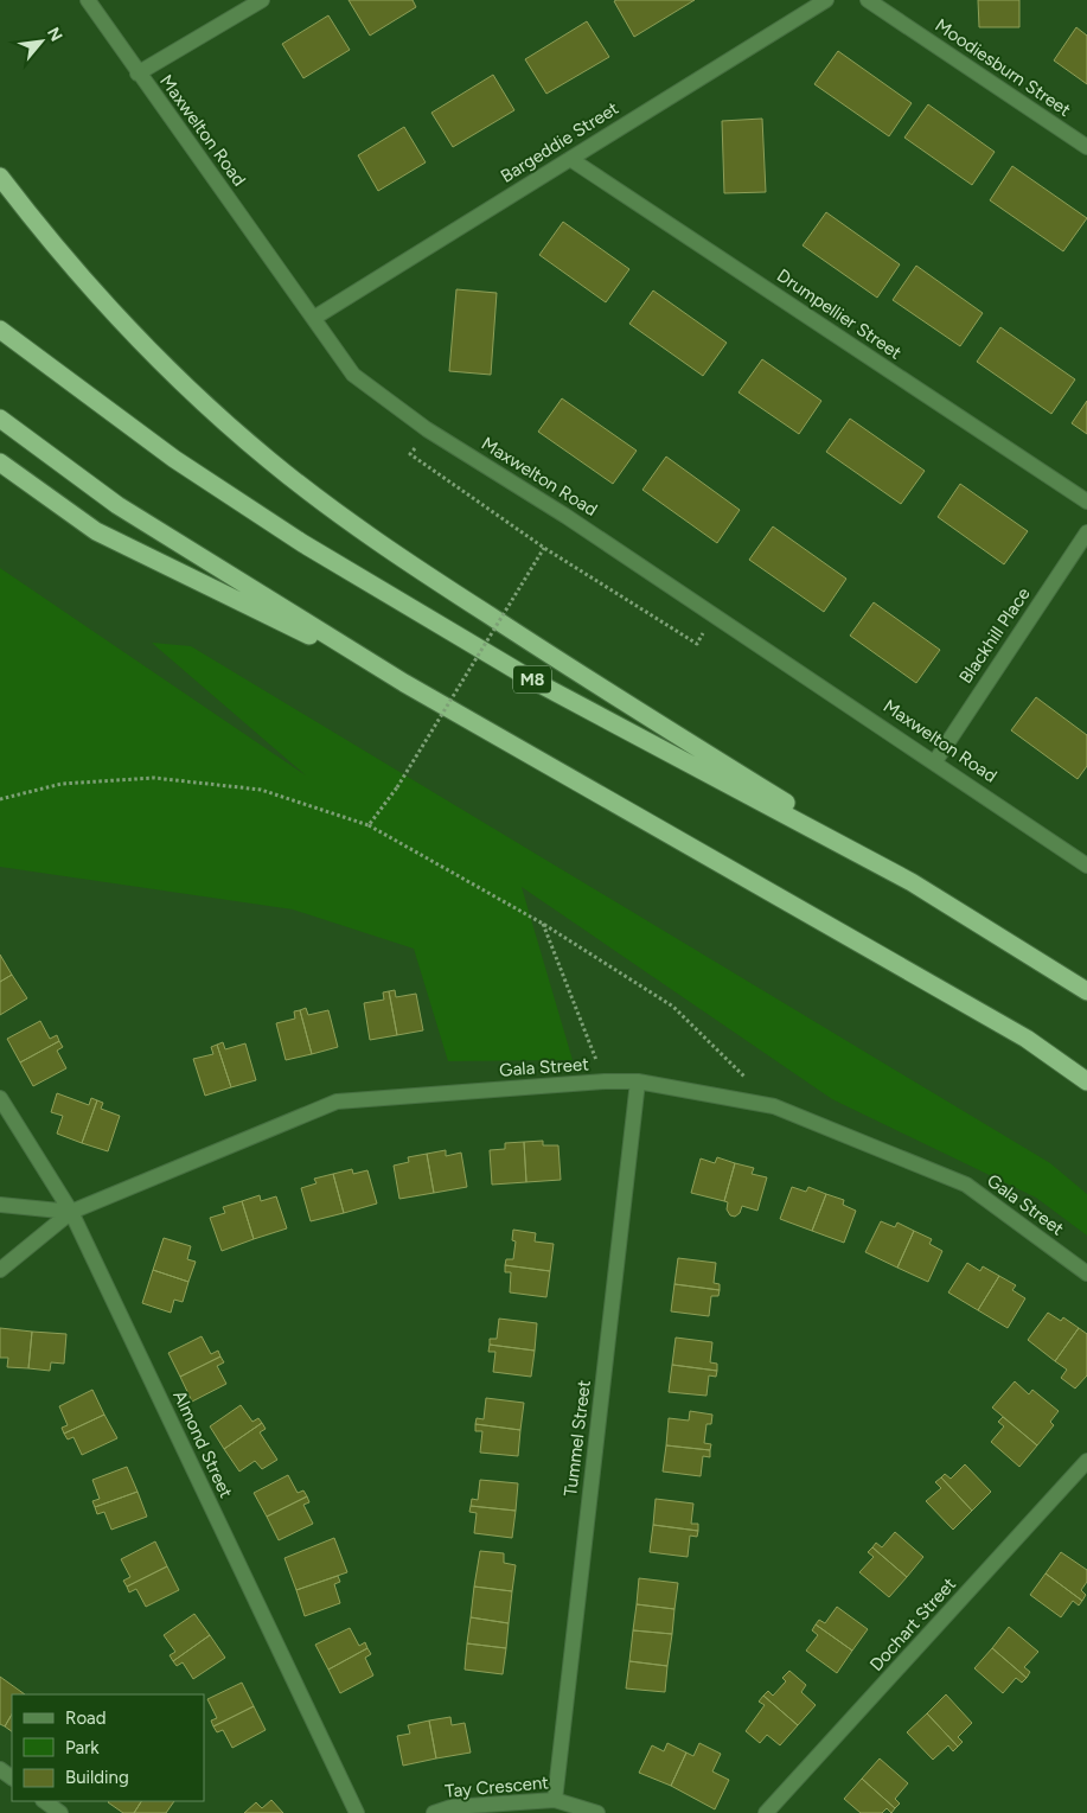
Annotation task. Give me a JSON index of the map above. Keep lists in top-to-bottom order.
{
  "streets": {
    "highway": ["M8"],
    "street": [
      "Moodiesburn Street",
      "Maxwelton Road",
      "Bargeddie Street",
      "Drumpellier Street",
      "Blackhill Place",
      "Gala Street",
      "Tummel Street",
      "Almond Street",
      "Dochart Street",
      "Tay Crescent"
    ]
  },
  "crossings": [
    ["Maxwelton Road", "Bargeddie Street"],
    ["Maxwelton Road", "Blackhill Place"],
    ["Bargeddie Street", "Drumpellier Street"],
    ["Gala Street", "Tummel Street"],
    ["Gala Street", "Almond Street"],
    ["Tummel Street", "Tay Crescent"]
  ],
  "legend": ["Road", "Park", "Building"],
  "north": "top right"
}
